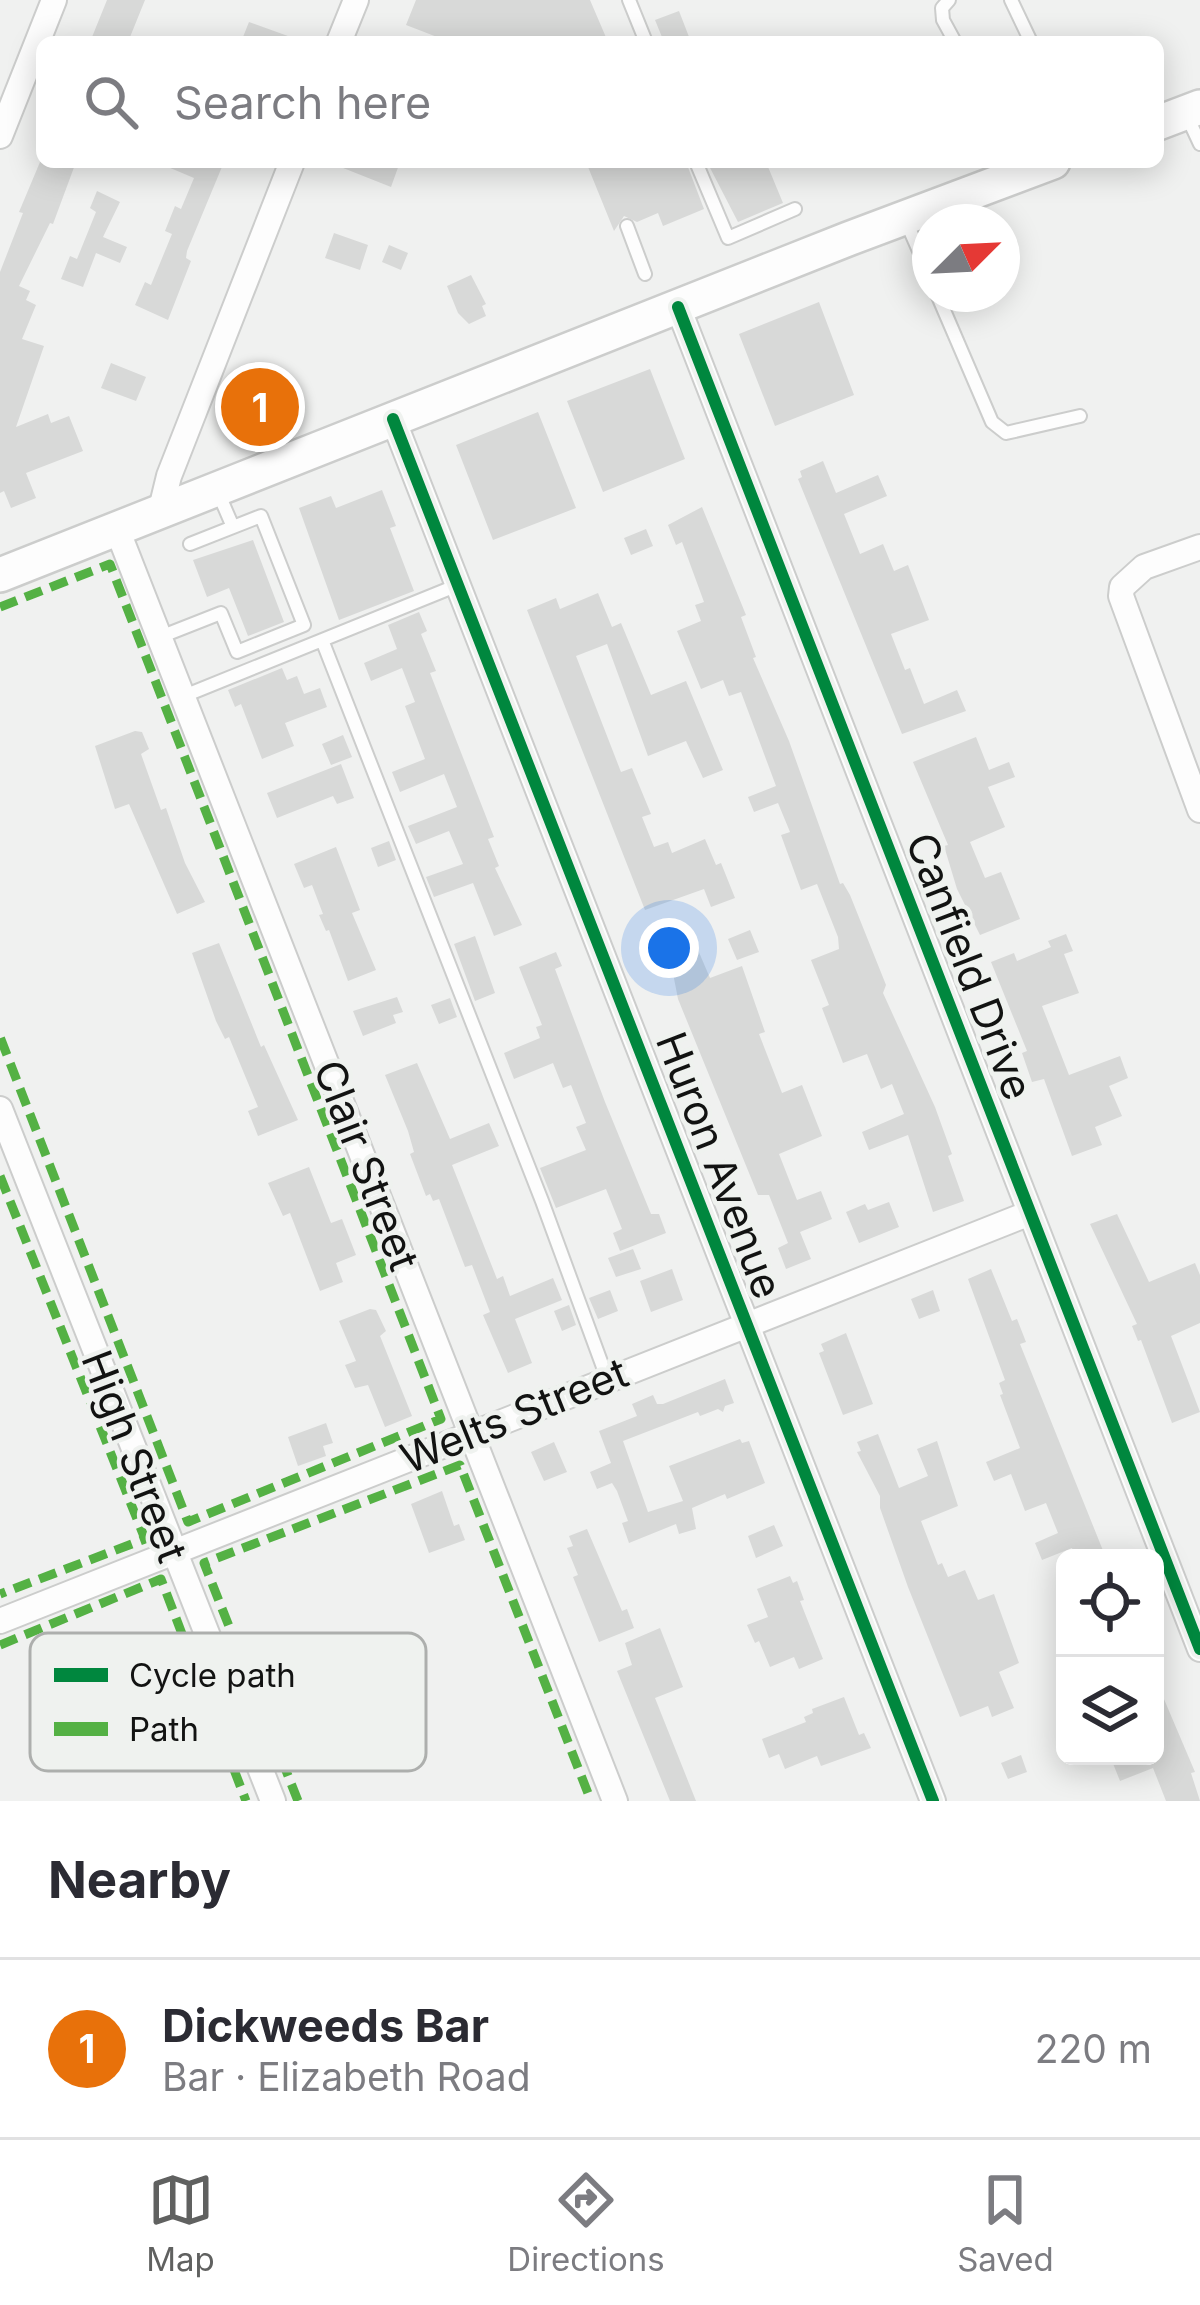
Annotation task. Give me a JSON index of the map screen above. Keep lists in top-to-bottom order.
{
  "streets": {
    "street": [
      "Canfield Drive",
      "Clair Street",
      "Huron Avenue",
      "Welts Street",
      "High Street"
    ]
  },
  "crossings": [
    ["Canfield Drive", "Welts Street"],
    ["Clair Street", "Welts Street"],
    ["Huron Avenue", "Welts Street"],
    ["Welts Street", "High Street"]
  ],
  "legend": ["Cycle path", "Path"],
  "north": "top right",
  "page": {
    "search": "Search here",
    "pins": "1",
    "heading": "Nearby",
    "list": [
      {
        "mark": "1",
        "name": "Dickweeds Bar",
        "note": "Bar · Elizabeth Road",
        "value": "220 m"
      }
    ],
    "nav": ["Map", "Directions", "Saved"]
  }
}
